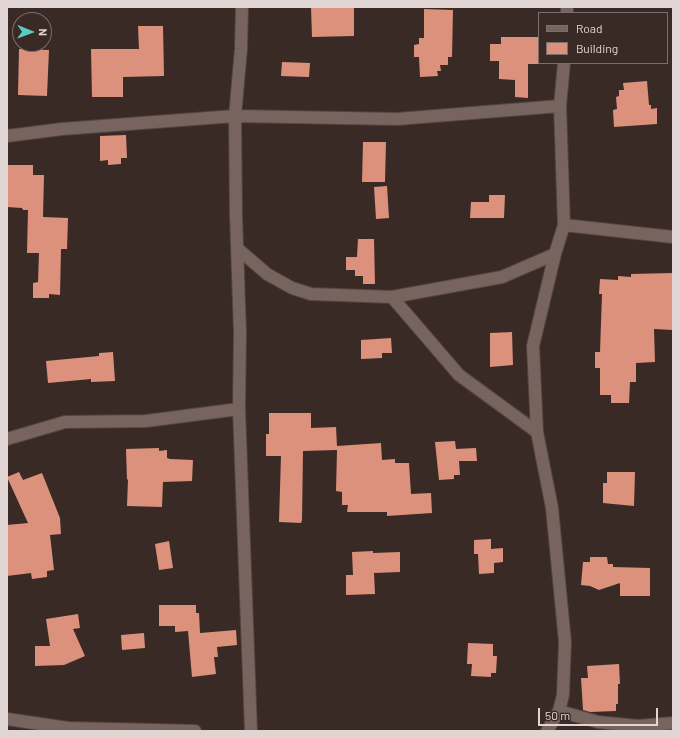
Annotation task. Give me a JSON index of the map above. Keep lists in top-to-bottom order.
{
  "legend": ["Road", "Building"],
  "scale_bar": "50 m",
  "north": "right"
}
